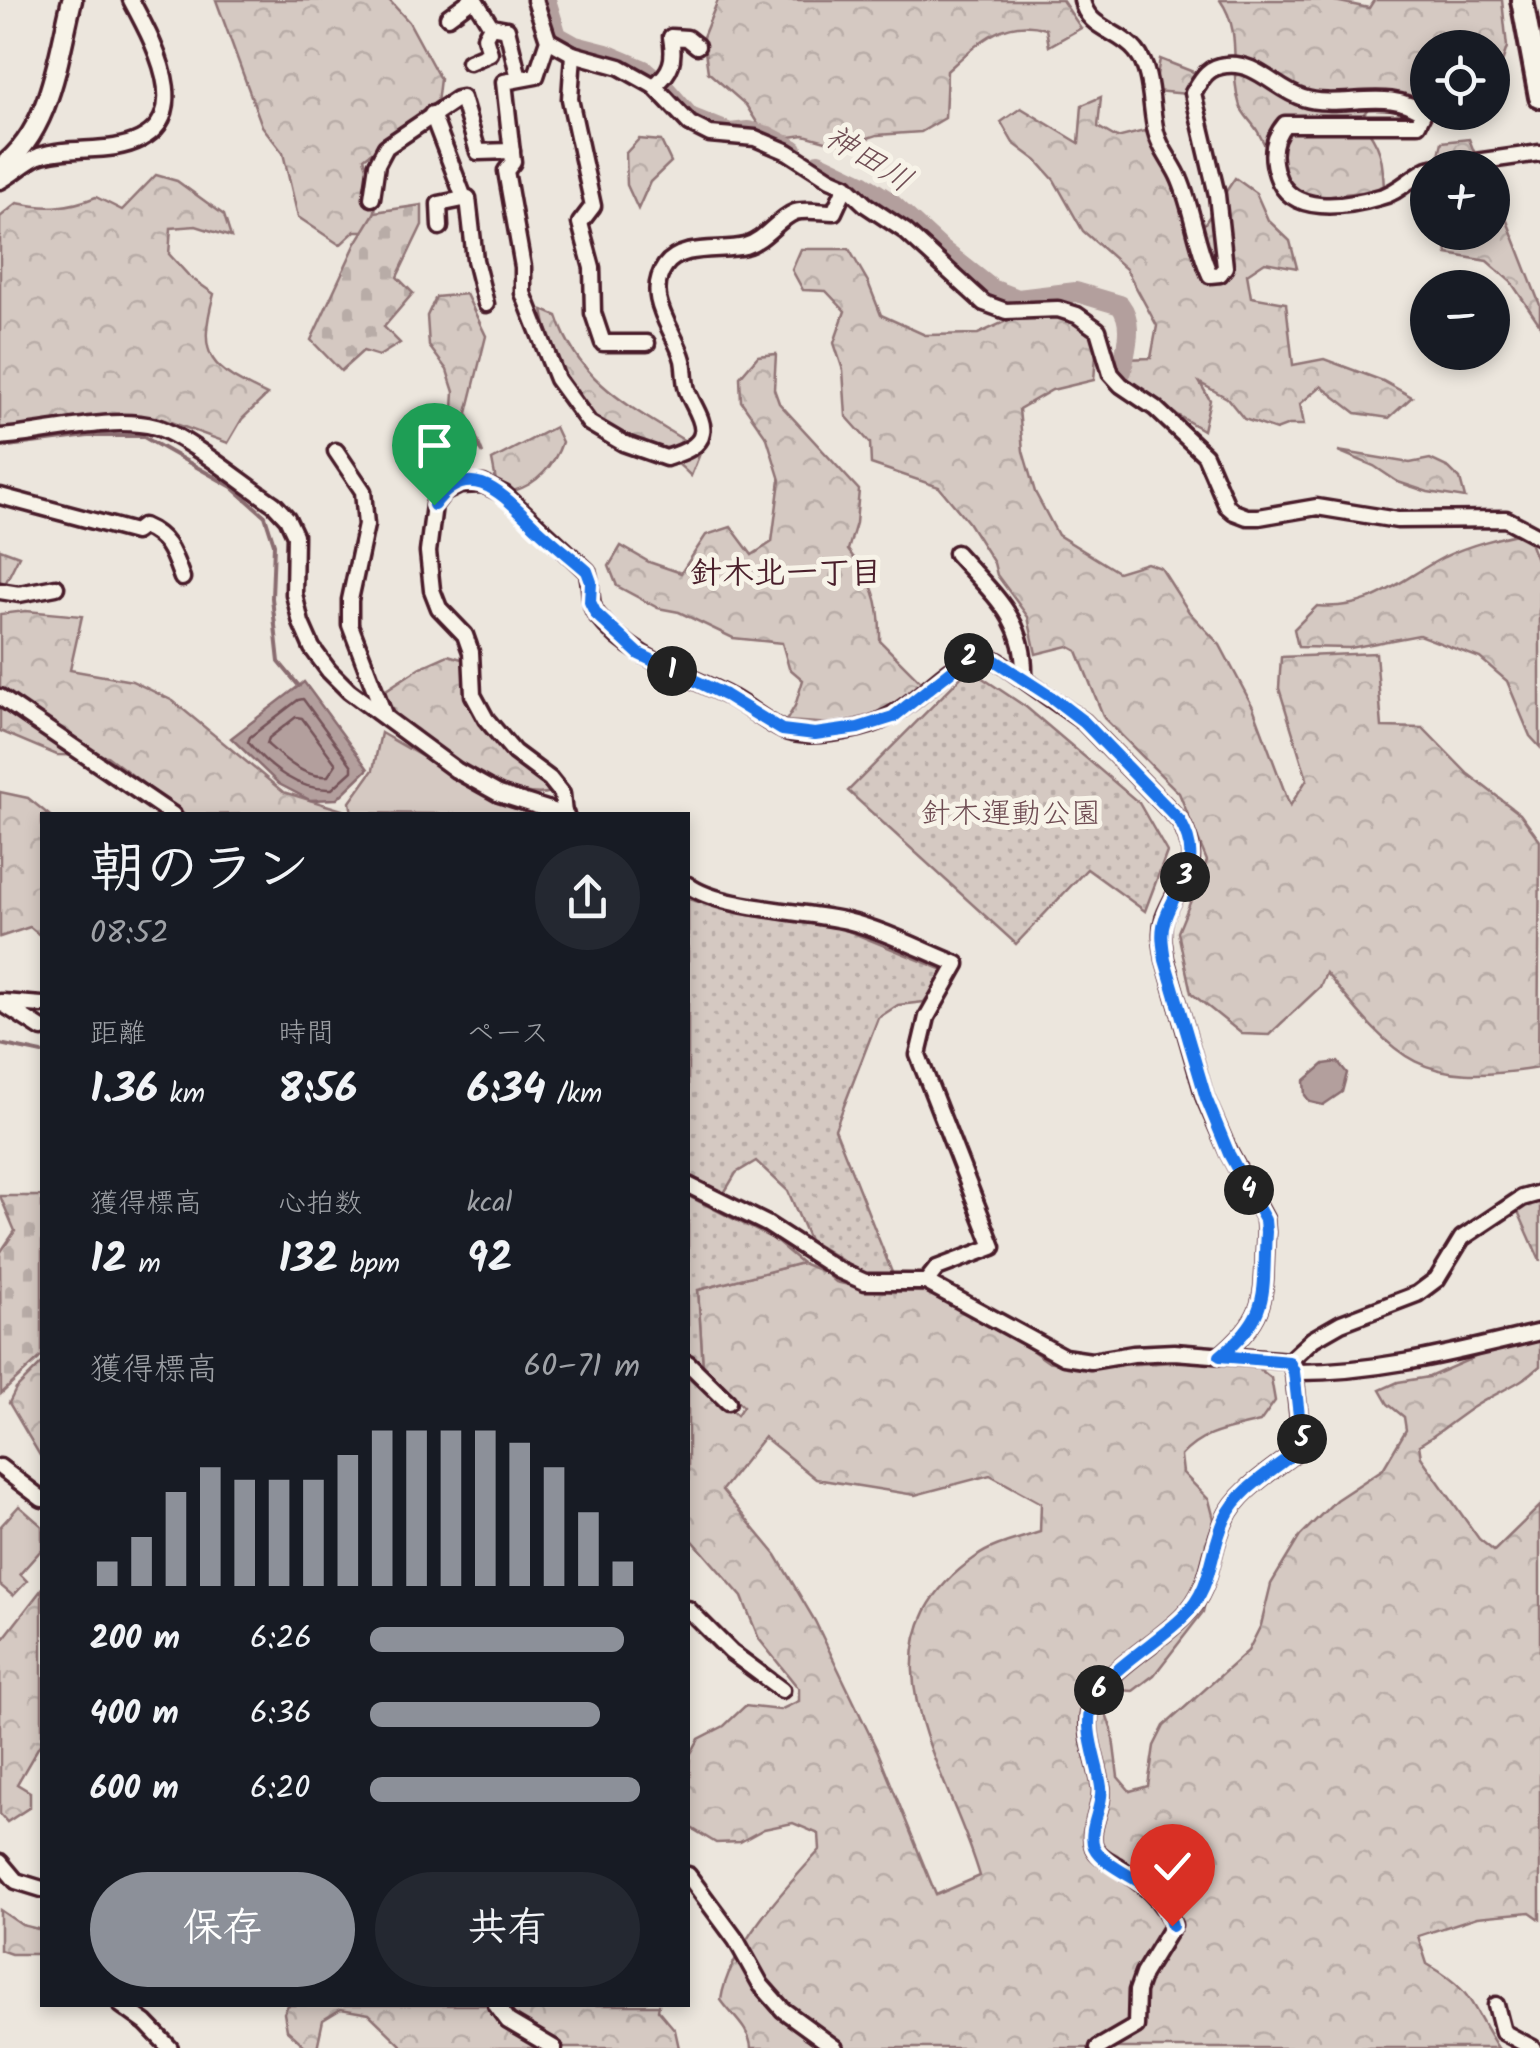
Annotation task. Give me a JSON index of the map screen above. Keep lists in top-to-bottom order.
{
  "districts": ["針木北一丁目"],
  "water": ["神田川"],
  "parks": ["針木運動公園"],
  "page": {
    "map_buttons": ["+", "−"],
    "pins": [
      "2",
      "1",
      "3",
      "4",
      "5",
      "6"
    ],
    "heading": ["朝のラン", "08:52"],
    "stats": [
      ["距離", "1.36 km"],
      ["時間", "8:56"],
      ["ペース", "6:34 /km"],
      ["獲得標高", "12 m"],
      ["心拍数", "132 bpm"],
      ["kcal", "92"]
    ],
    "chart": ["獲得標高", "60–71 m"],
    "list": [
      {
        "name": "200 m",
        "note": "6:26"
      },
      {
        "name": "400 m",
        "note": "6:36"
      },
      {
        "name": "600 m",
        "note": "6:20"
      }
    ],
    "buttons": ["保存", "共有"]
  }
}
